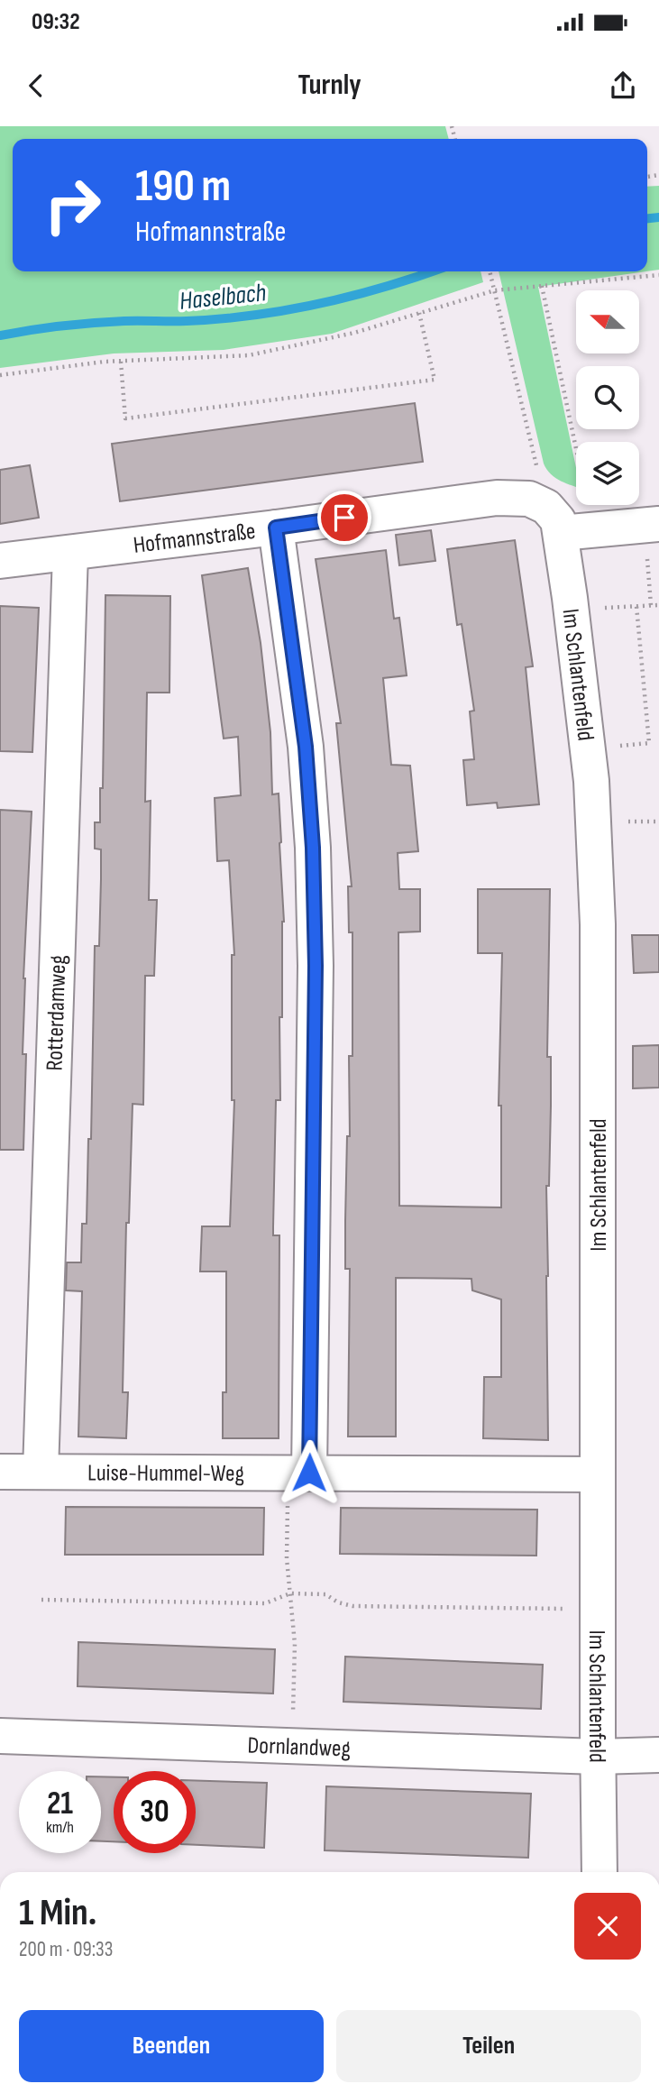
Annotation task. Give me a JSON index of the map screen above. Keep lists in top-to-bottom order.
{
  "streets": {
    "street": [
      "Hofmannstraße",
      "Im Schlantenfeld",
      "Rotterdamweg",
      "Luise-Hummel-Weg",
      "Dornlandweg"
    ]
  },
  "crossings": [
    ["Hofmannstraße", "Im Schlantenfeld"],
    ["Hofmannstraße", "Rotterdamweg"],
    ["Im Schlantenfeld", "Luise-Hummel-Weg"],
    ["Im Schlantenfeld", "Dornlandweg"],
    ["Rotterdamweg", "Luise-Hummel-Weg"]
  ],
  "water": ["Haselbach"],
  "north": "left",
  "page": {
    "status": "09:32",
    "header": "Turnly",
    "turn": ["190 m", "Hofmannstraße"],
    "speed": "21 km/h",
    "limit": "30",
    "heading": ["1 Min.", "200 m · 09:33"],
    "buttons": ["Beenden", "Teilen"]
  }
}
